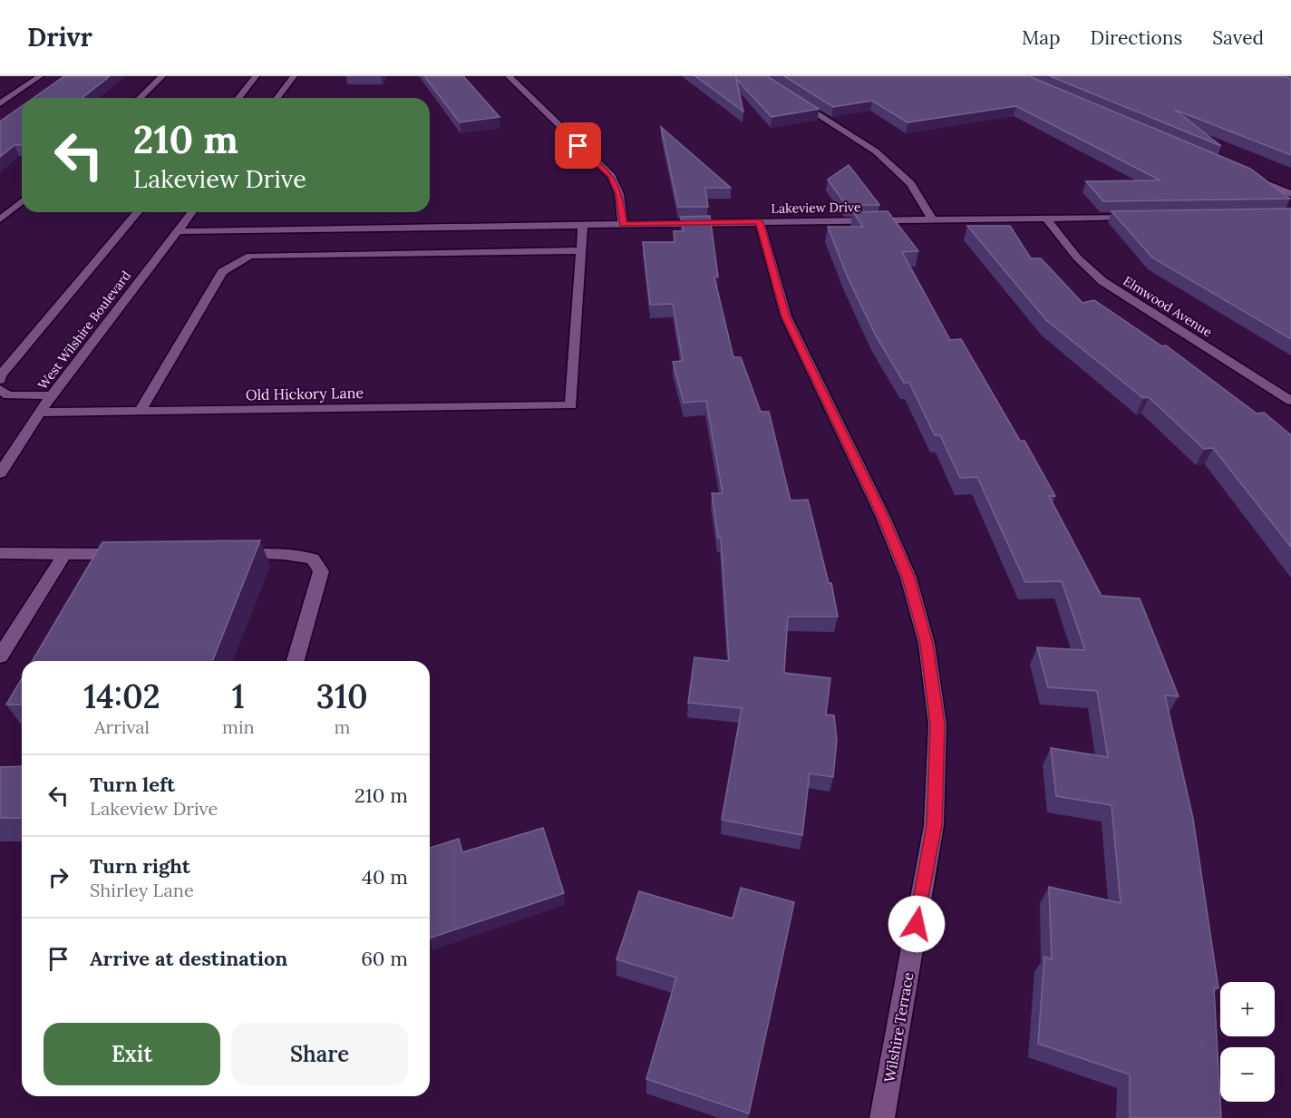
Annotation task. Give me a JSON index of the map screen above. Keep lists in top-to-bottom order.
{
  "streets": {
    "street": [
      "Lakeview Drive",
      "Elmwood Avenue",
      "West Wilshire Boulevard",
      "Old Hickory Lane",
      "Wilshire Terrace"
    ]
  },
  "crossings": [
    ["Lakeview Drive", "Elmwood Avenue"],
    ["Lakeview Drive", "West Wilshire Boulevard"],
    ["Lakeview Drive", "Wilshire Terrace"],
    ["West Wilshire Boulevard", "Old Hickory Lane"]
  ],
  "page": {
    "header": "Drivr",
    "nav": ["Map", "Directions", "Saved"],
    "turn": ["210 m", "Lakeview Drive"],
    "eta": [
      "14:02",
      "Arrival",
      "1",
      "min",
      "310",
      "m"
    ],
    "list": [
      {
        "name": "Turn left",
        "note": "Lakeview Drive",
        "value": "210 m"
      },
      {
        "name": "Turn right",
        "note": "Shirley Lane",
        "value": "40 m"
      },
      {
        "name": "Arrive at destination",
        "value": "60 m"
      }
    ],
    "map_buttons": ["+", "−"],
    "buttons": ["Exit", "Share"]
  }
}
